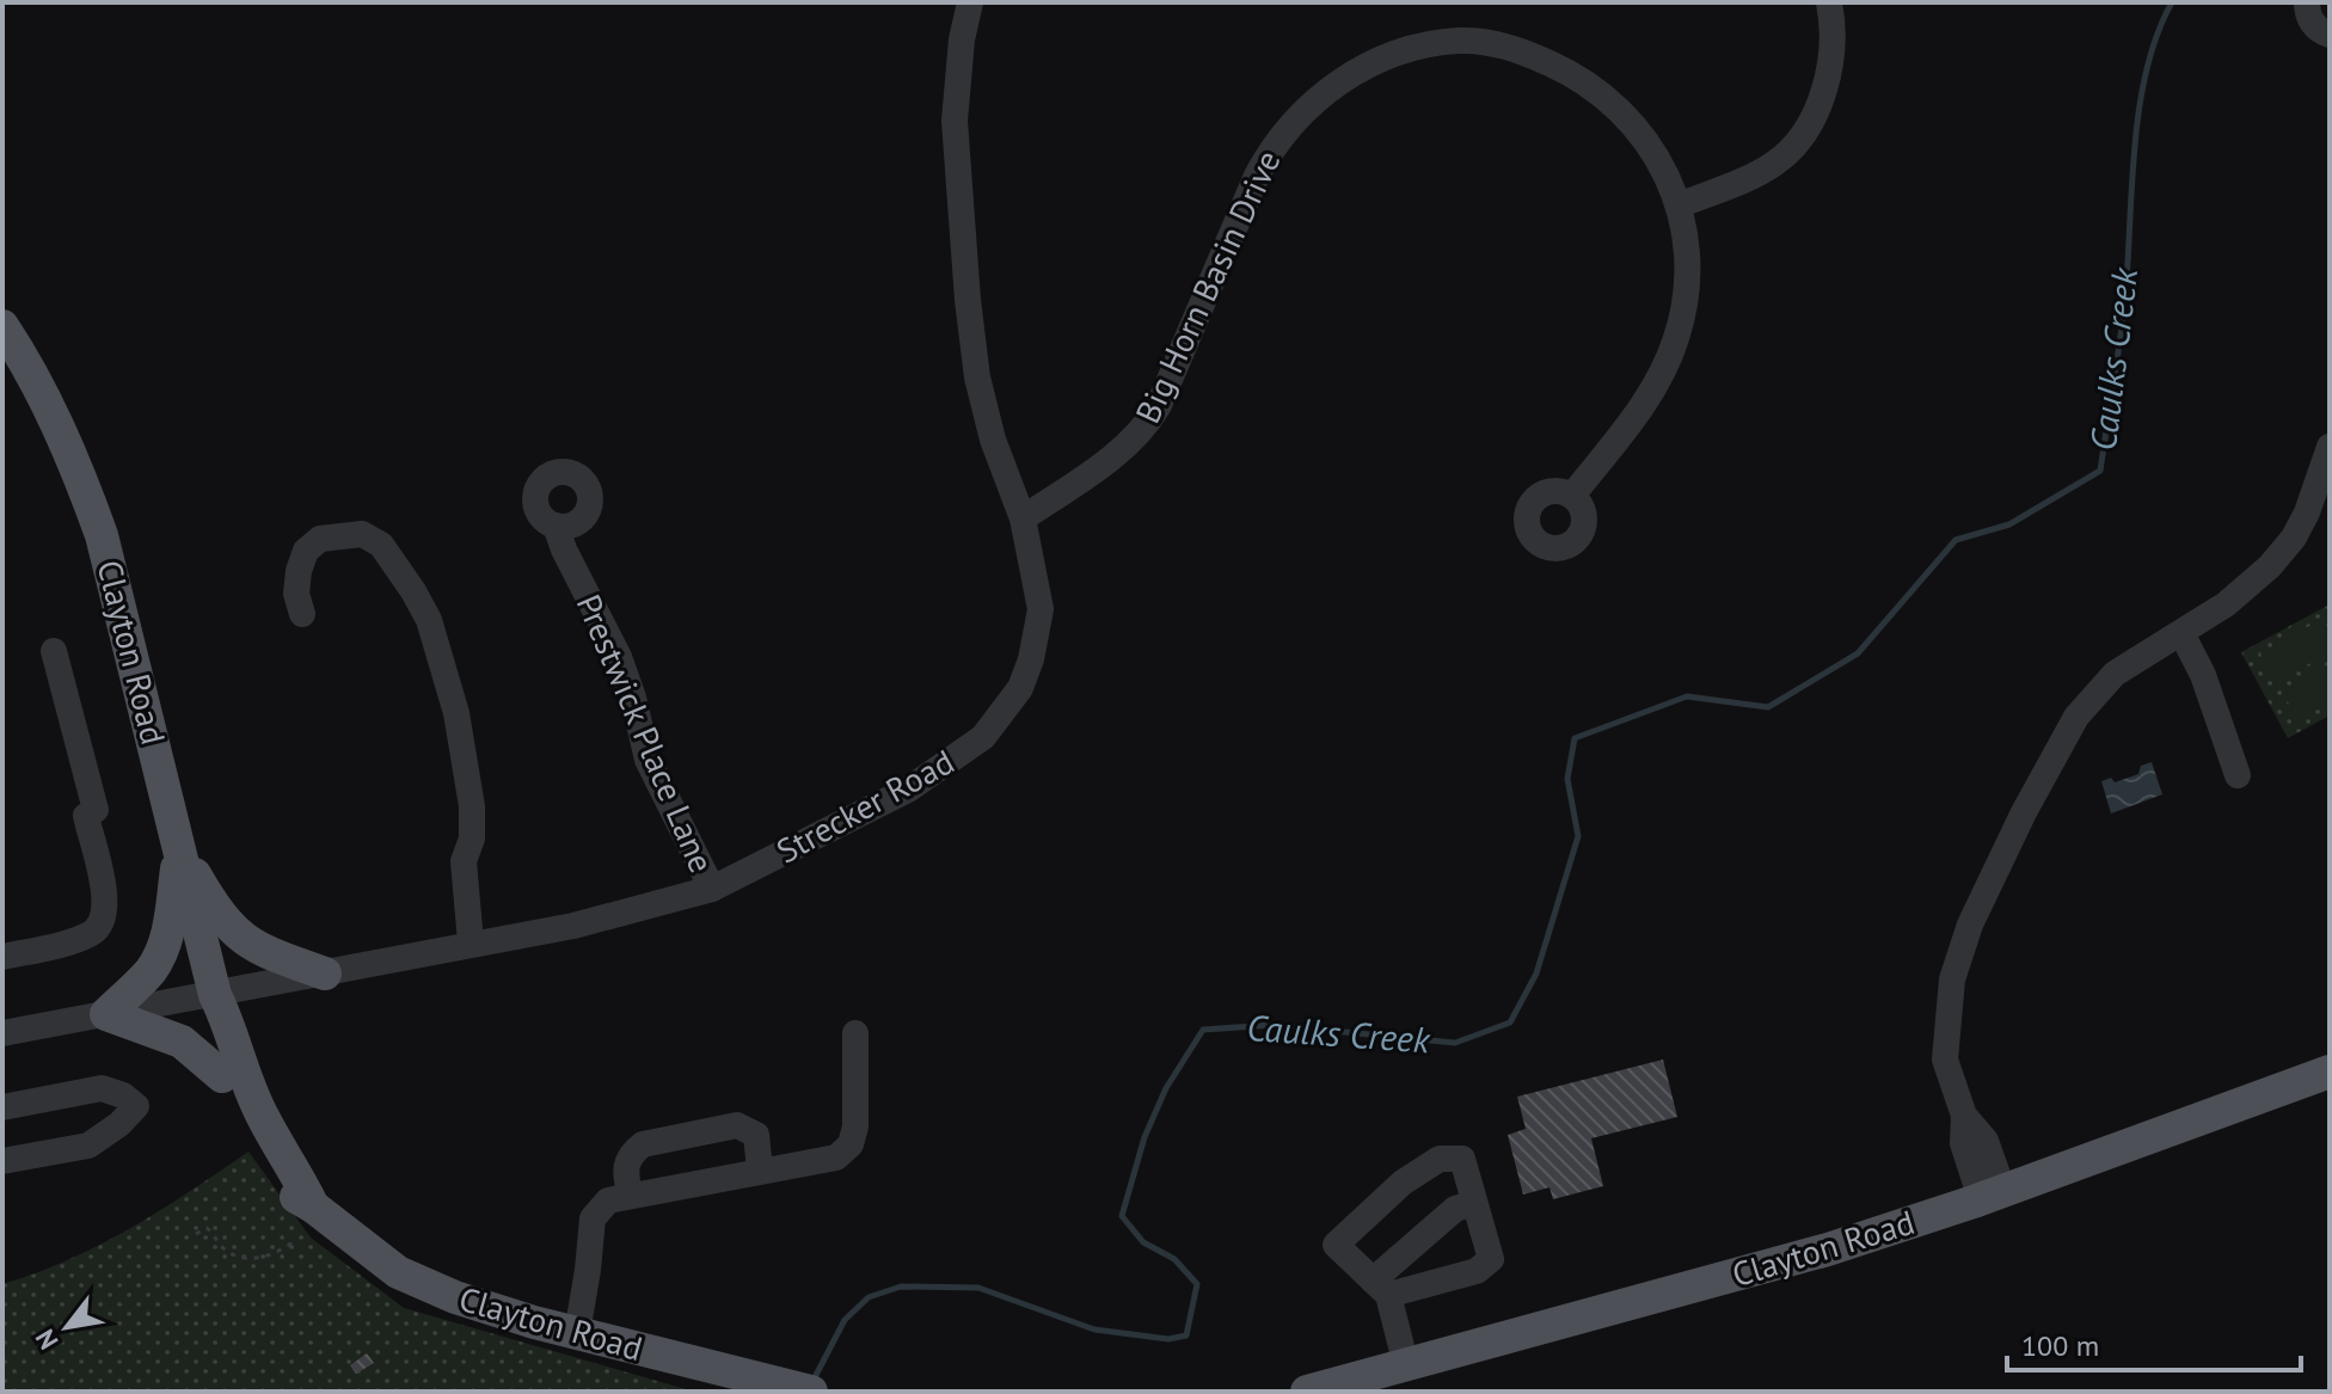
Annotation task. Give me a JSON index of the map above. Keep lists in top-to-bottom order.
{
  "streets": {
    "main road": ["Clayton Road"],
    "street": ["Big Horn Basin Drive", "Prestwick Place Lane", "Strecker Road"]
  },
  "crossings": [
    ["Big Horn Basin Drive", "Strecker Road"],
    ["Clayton Road", "Strecker Road"],
    ["Prestwick Place Lane", "Strecker Road"]
  ],
  "water": ["Caulks Creek"],
  "scale_bar": "100 m",
  "north": "bottom left"
}
